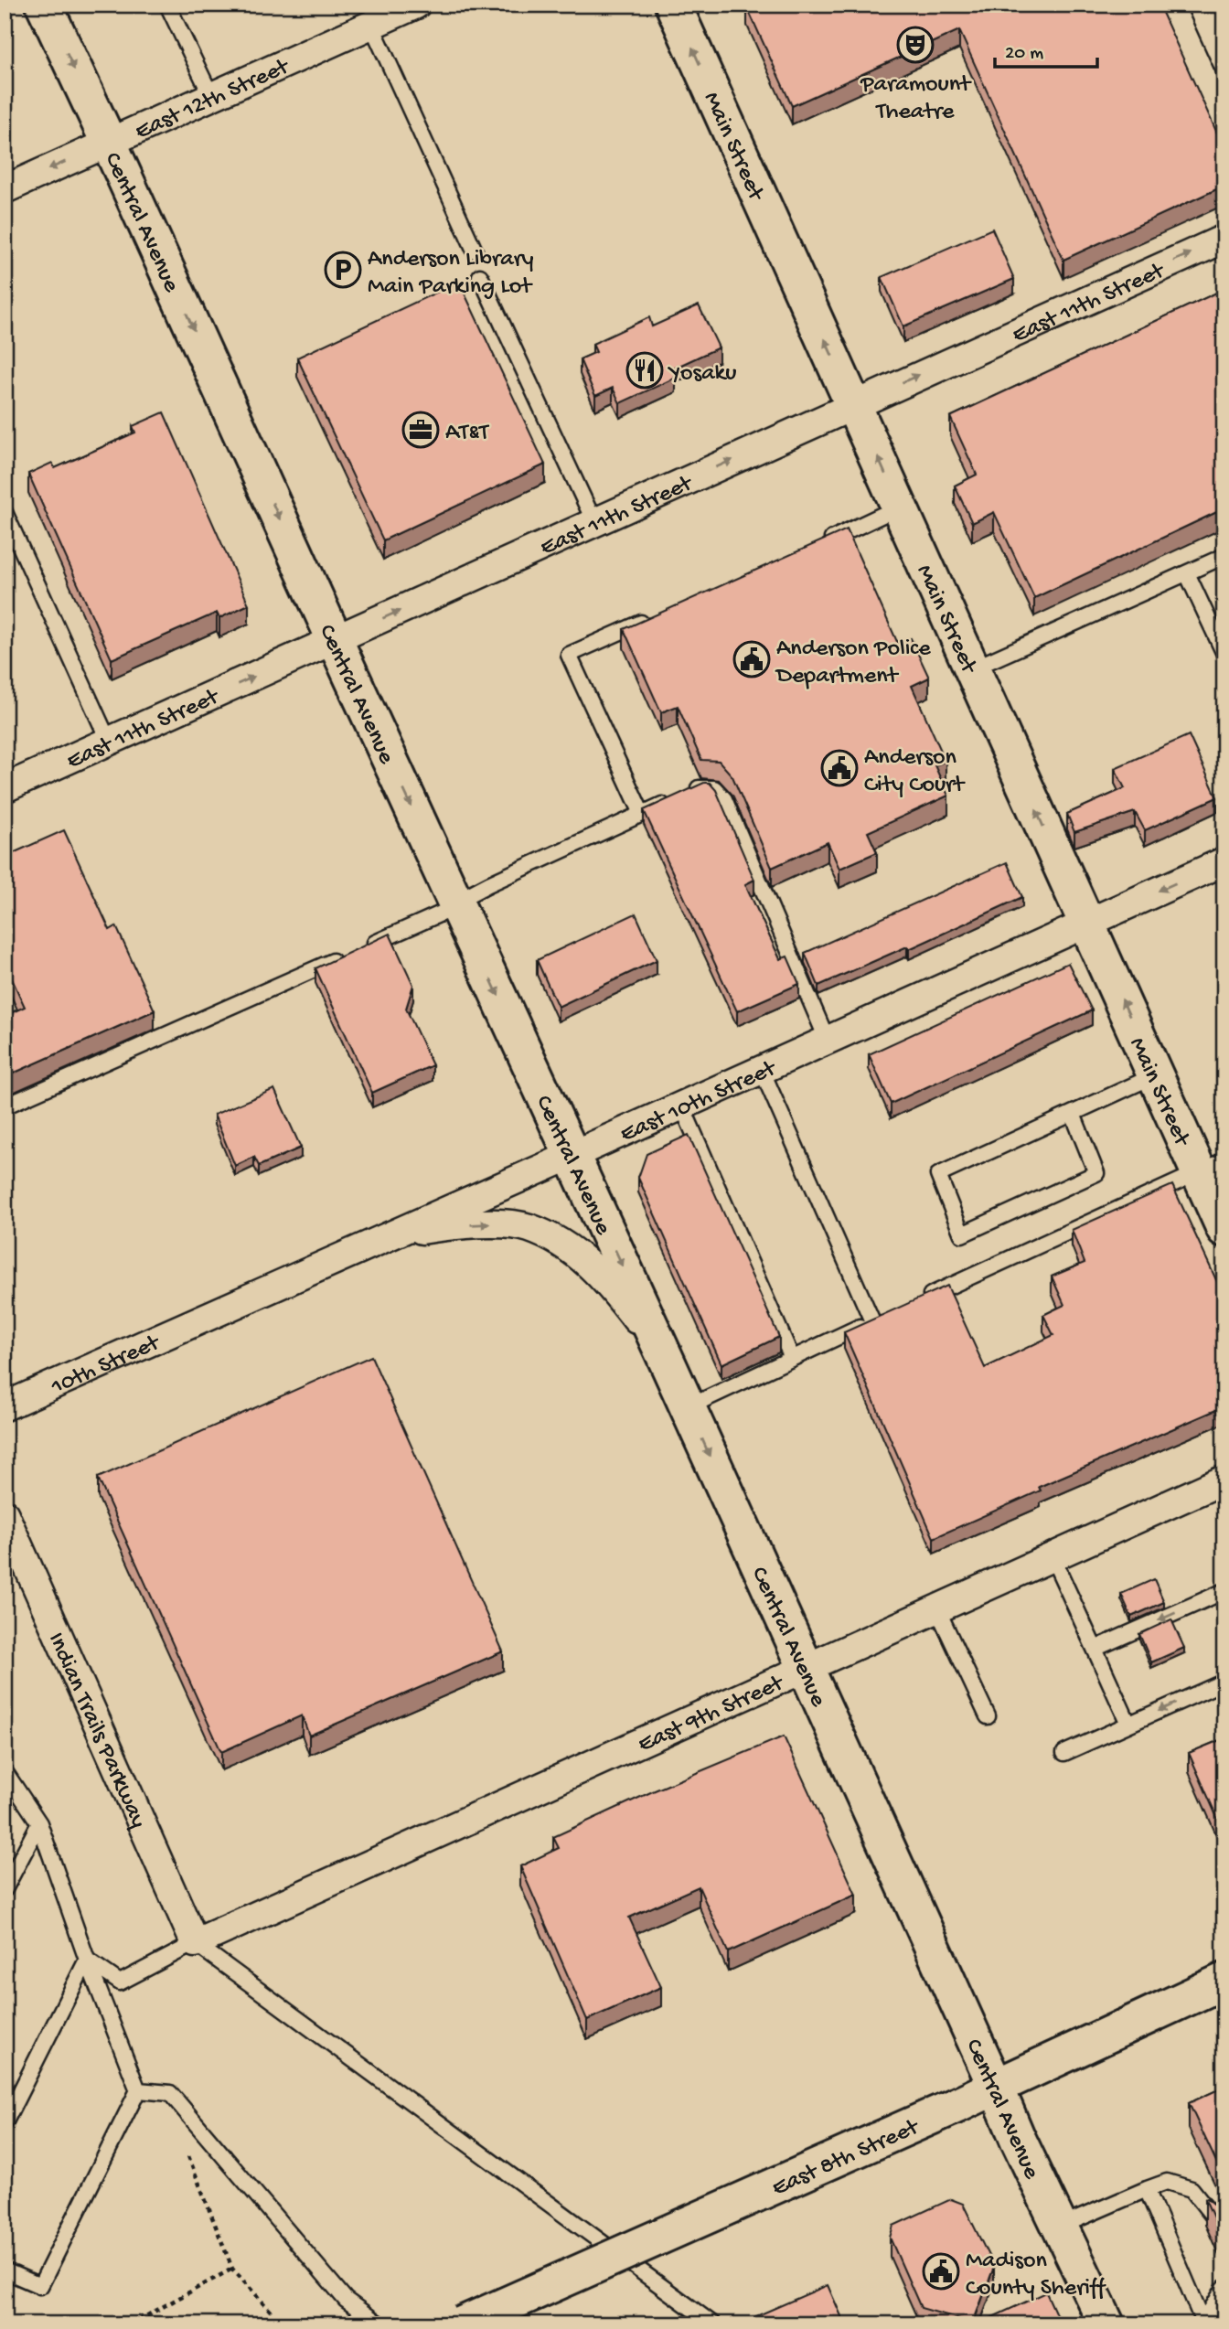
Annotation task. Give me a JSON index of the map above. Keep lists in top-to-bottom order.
{
  "streets": {
    "street": [
      "East 12th Street",
      "Main Street",
      "Central Avenue",
      "East 11th Street",
      "East 10th Street",
      "10th Street",
      "East 9th Street",
      "Indian Trails Parkway",
      "East 8th Street"
    ]
  },
  "crossings": [
    ["East 12th Street", "Central Avenue"],
    ["Main Street", "East 11th Street"],
    ["Main Street", "East 10th Street"],
    ["Central Avenue", "East 11th Street"],
    ["Central Avenue", "East 10th Street"],
    ["Central Avenue", "East 9th Street"],
    ["Central Avenue", "East 8th Street"],
    ["East 10th Street", "10th Street"],
    ["East 9th Street", "Indian Trails Parkway"]
  ],
  "one_way": ["Main Street", "Central Avenue", "East 11th Street"],
  "places": {
    "theatre": ["Paramount Theatre"],
    "parking": ["Anderson Library Main Parking Lot"],
    "restaurant": ["Yosaku"],
    "office": ["AT&T"],
    "public building": ["Anderson Police Department", "Anderson City Court", "Madison County Sheriff"]
  },
  "scale_bar": "20 m"
}
